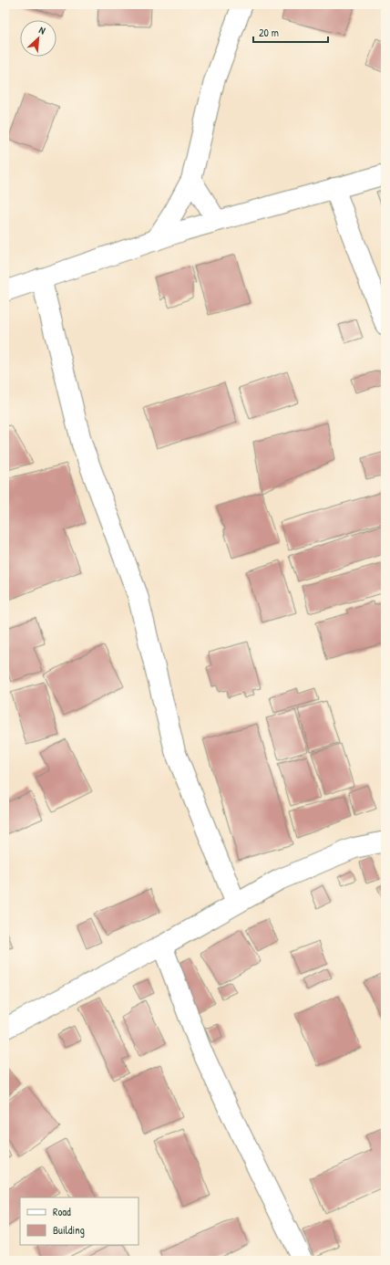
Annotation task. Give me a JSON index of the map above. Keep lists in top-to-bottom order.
{
  "legend": ["Road", "Building"],
  "scale_bar": "20 m",
  "north": "top right"
}
